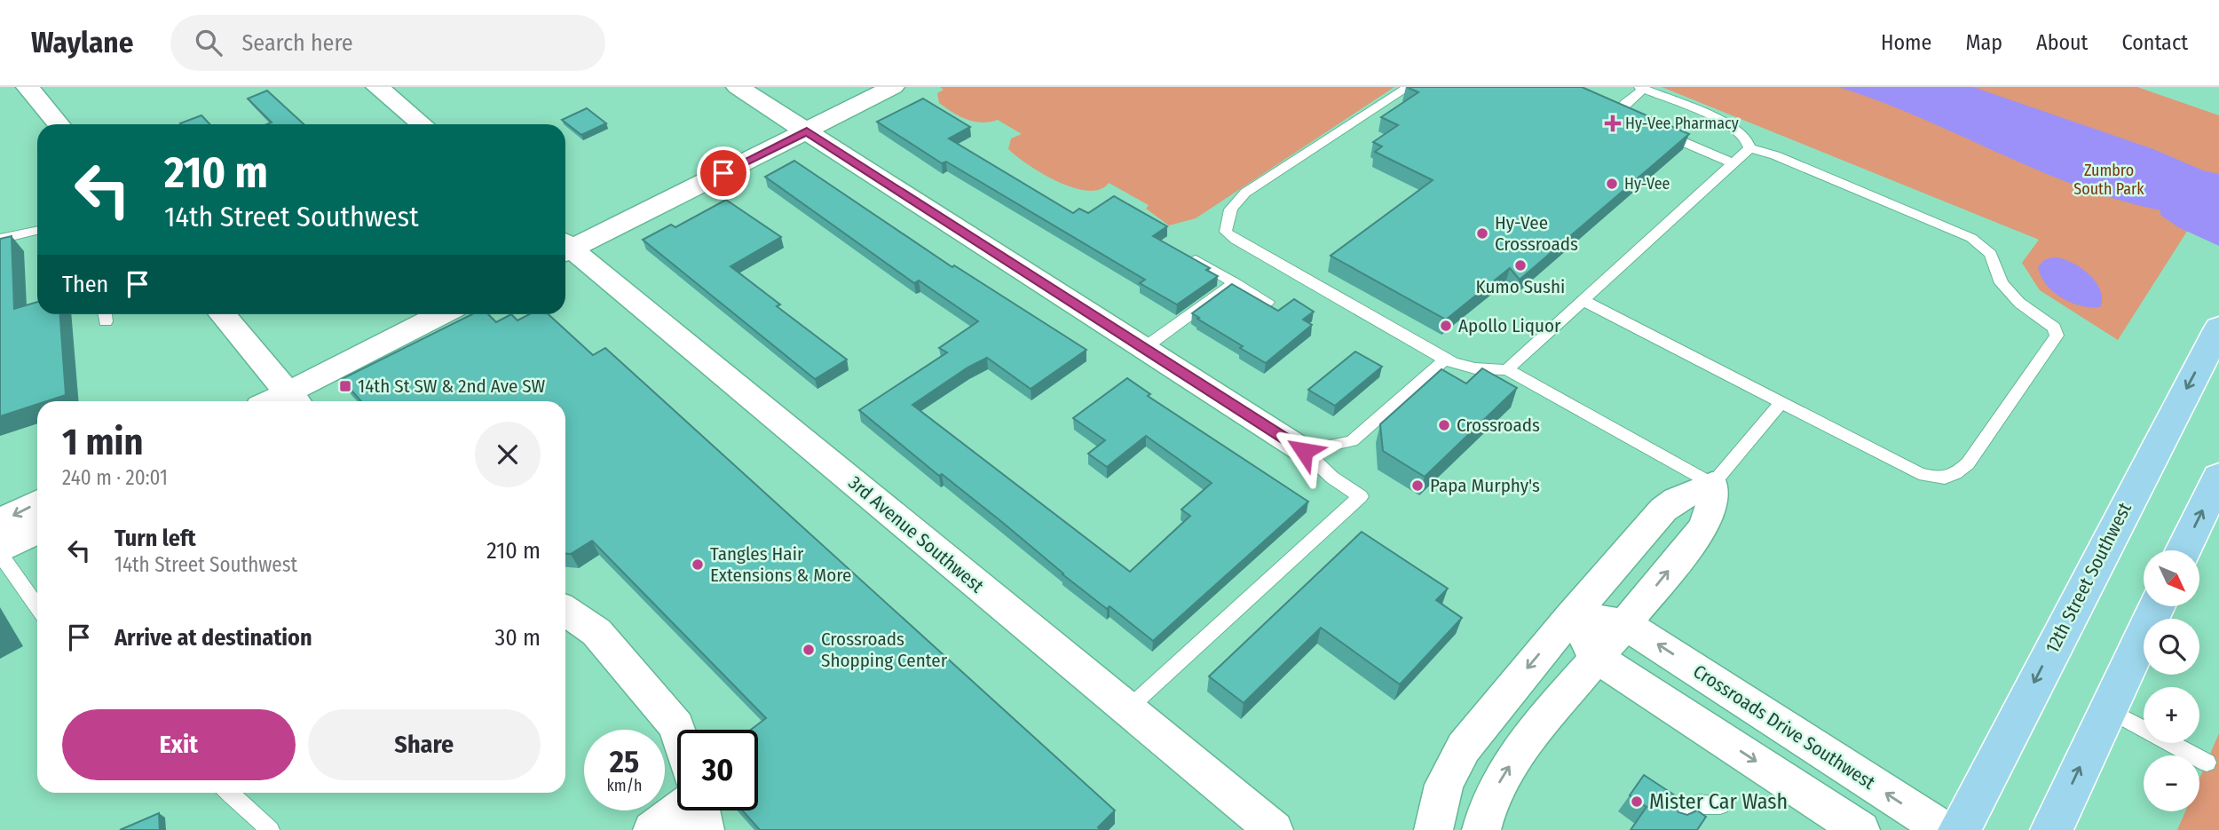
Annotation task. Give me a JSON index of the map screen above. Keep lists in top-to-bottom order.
{
  "streets": {
    "main road": ["12th Street Southwest"],
    "street": ["3rd Avenue Southwest", "Crossroads Drive Southwest"]
  },
  "parks": ["Zumbro South Park"],
  "places": {
    "health": ["Hy-Vee Pharmacy"],
    "other": [
      "Hy-Vee",
      "Hy-Vee Crossroads",
      "Kumo Sushi",
      "Apollo Liquor",
      "Crossroads",
      "Papa Murphy's",
      "Tangles Hair Extensions & More",
      "Crossroads Shopping Center",
      "Mister Car Wash"
    ],
    "transit": ["14th St SW & 2nd Ave SW"]
  },
  "north": "bottom right",
  "page": {
    "header": "Waylane",
    "search": "Search here",
    "nav": [
      "Home",
      "Map",
      "About",
      "Contact"
    ],
    "turn": ["210 m", "14th Street Southwest"],
    "then": "Then",
    "heading": ["1 min", "240 m · 20:01"],
    "list": [
      {
        "name": "Turn left",
        "note": "14th Street Southwest",
        "value": "210 m"
      },
      {
        "name": "Arrive at destination",
        "value": "30 m"
      }
    ],
    "map_buttons": ["+", "−"],
    "buttons": ["Exit", "Share"],
    "speed": "25 km/h",
    "limit": "30"
  }
}
